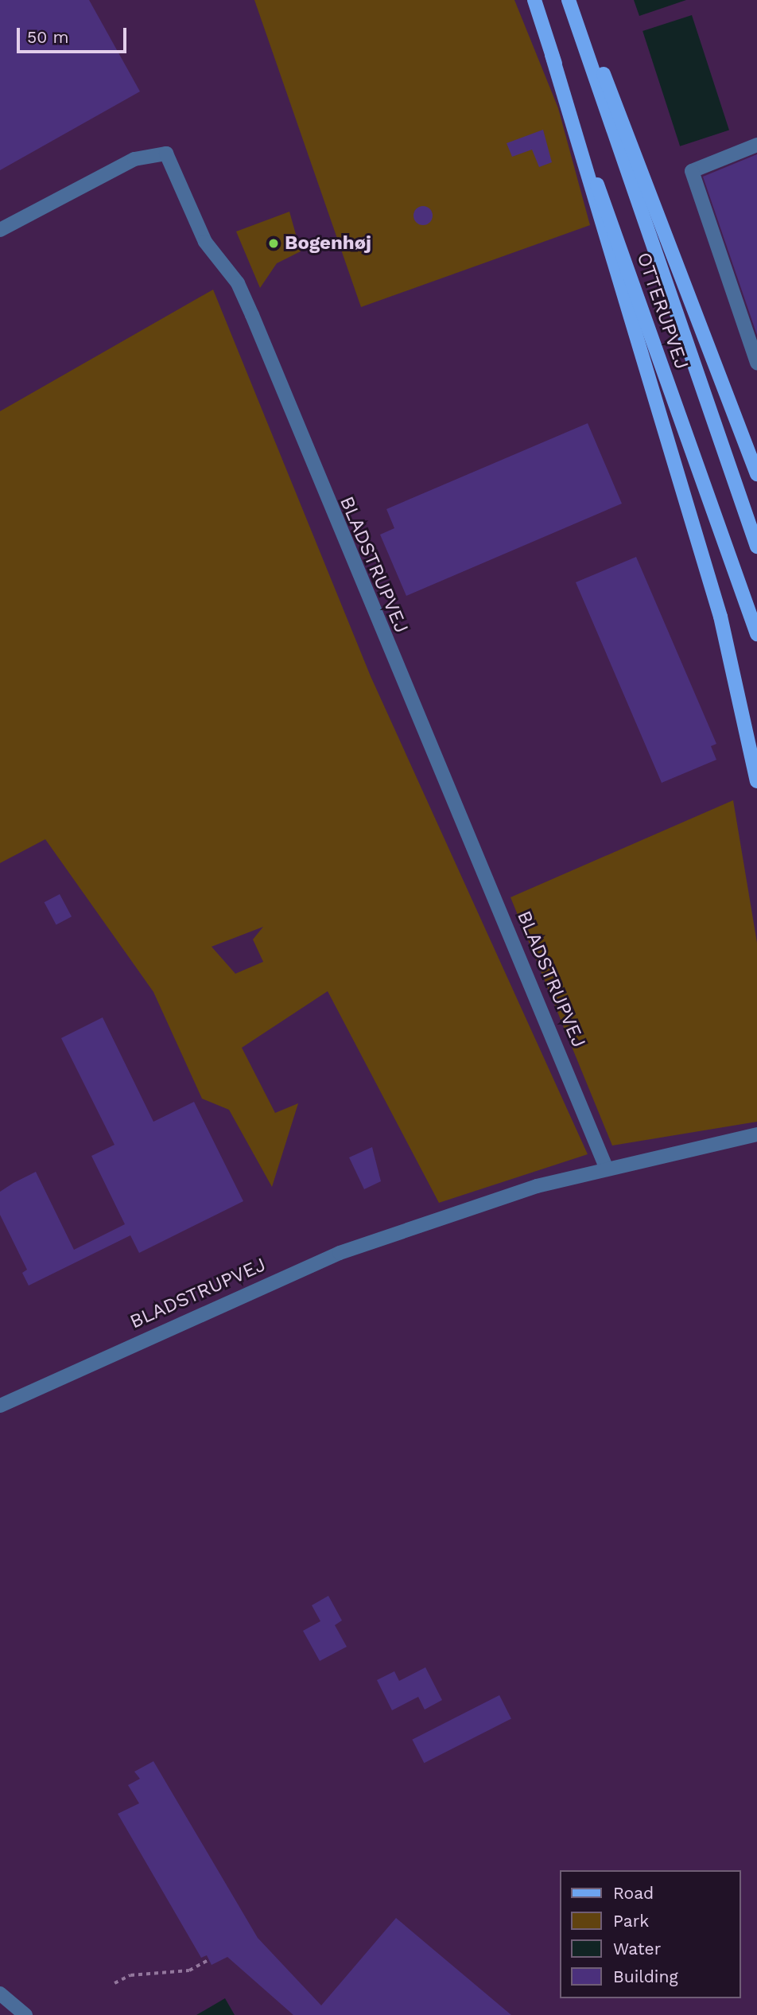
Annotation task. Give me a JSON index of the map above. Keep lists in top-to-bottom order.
{
  "streets": {
    "main road": ["OTTERUPVEJ"],
    "street": ["BLADSTRUPVEJ"]
  },
  "places": ["Bogenhøj"],
  "legend": [
    "Road",
    "Park",
    "Water",
    "Building"
  ],
  "scale_bar": "50 m"
}
